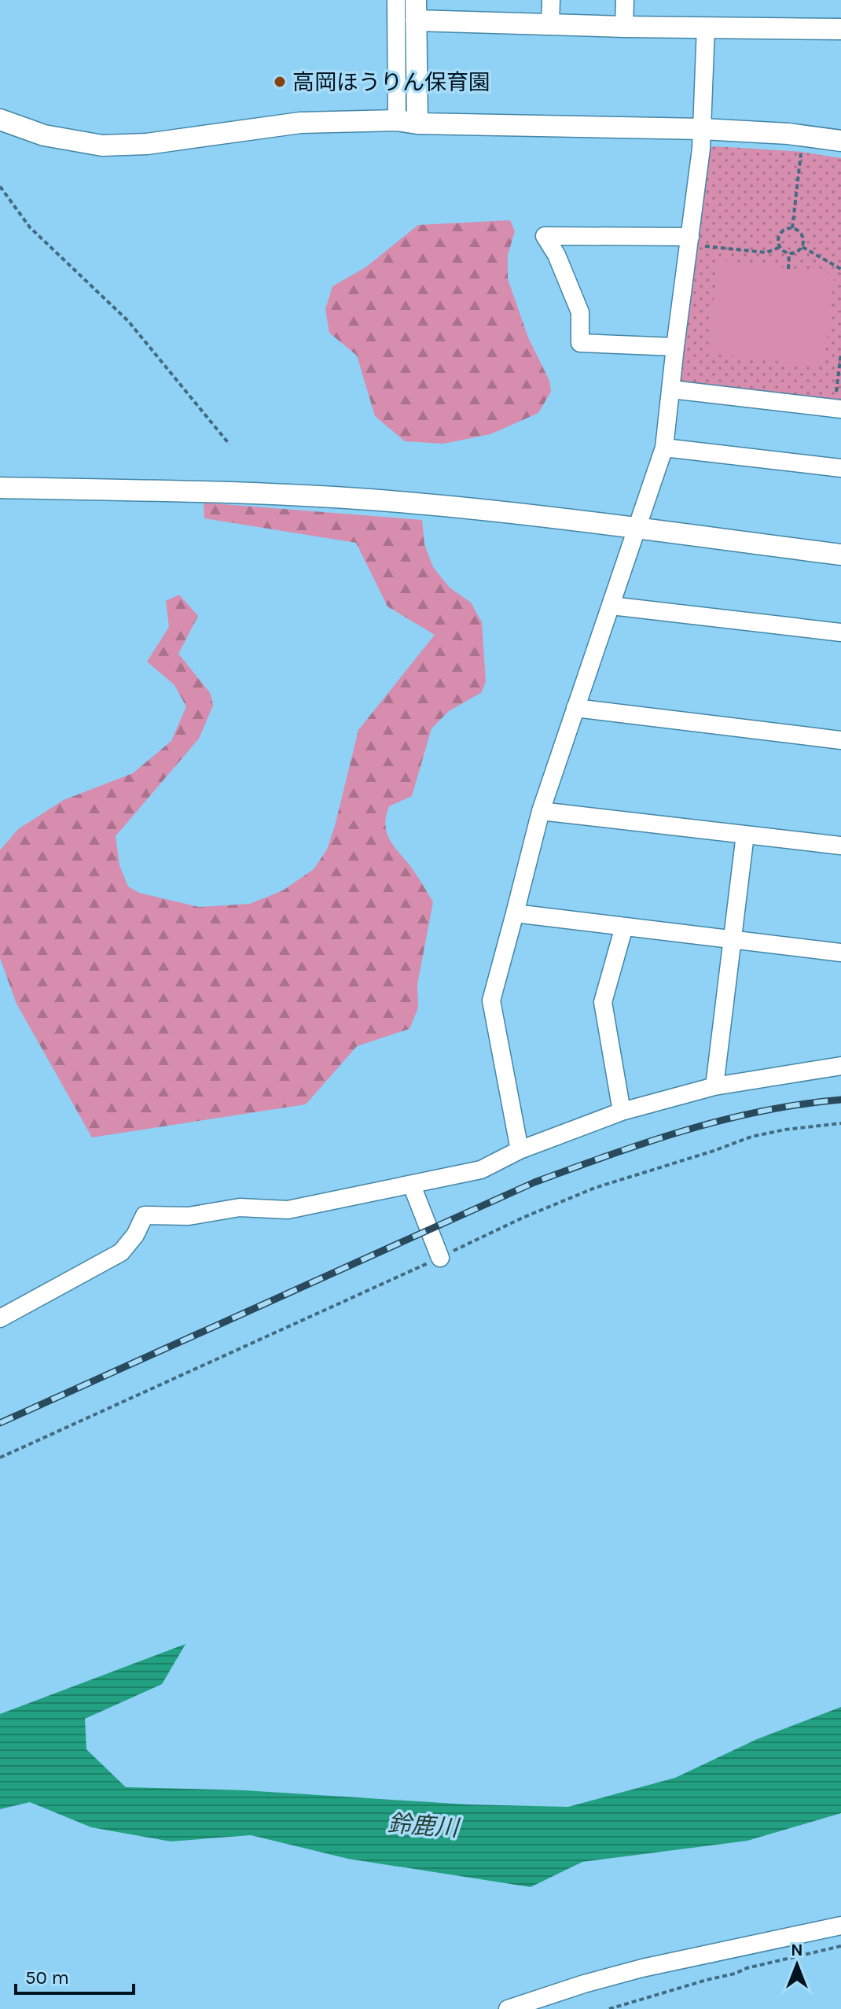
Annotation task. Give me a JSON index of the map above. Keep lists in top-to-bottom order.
{
  "water": ["鈴鹿川"],
  "places": ["高岡ほうりん保育園"],
  "scale_bar": "50 m",
  "north": "top"
}
